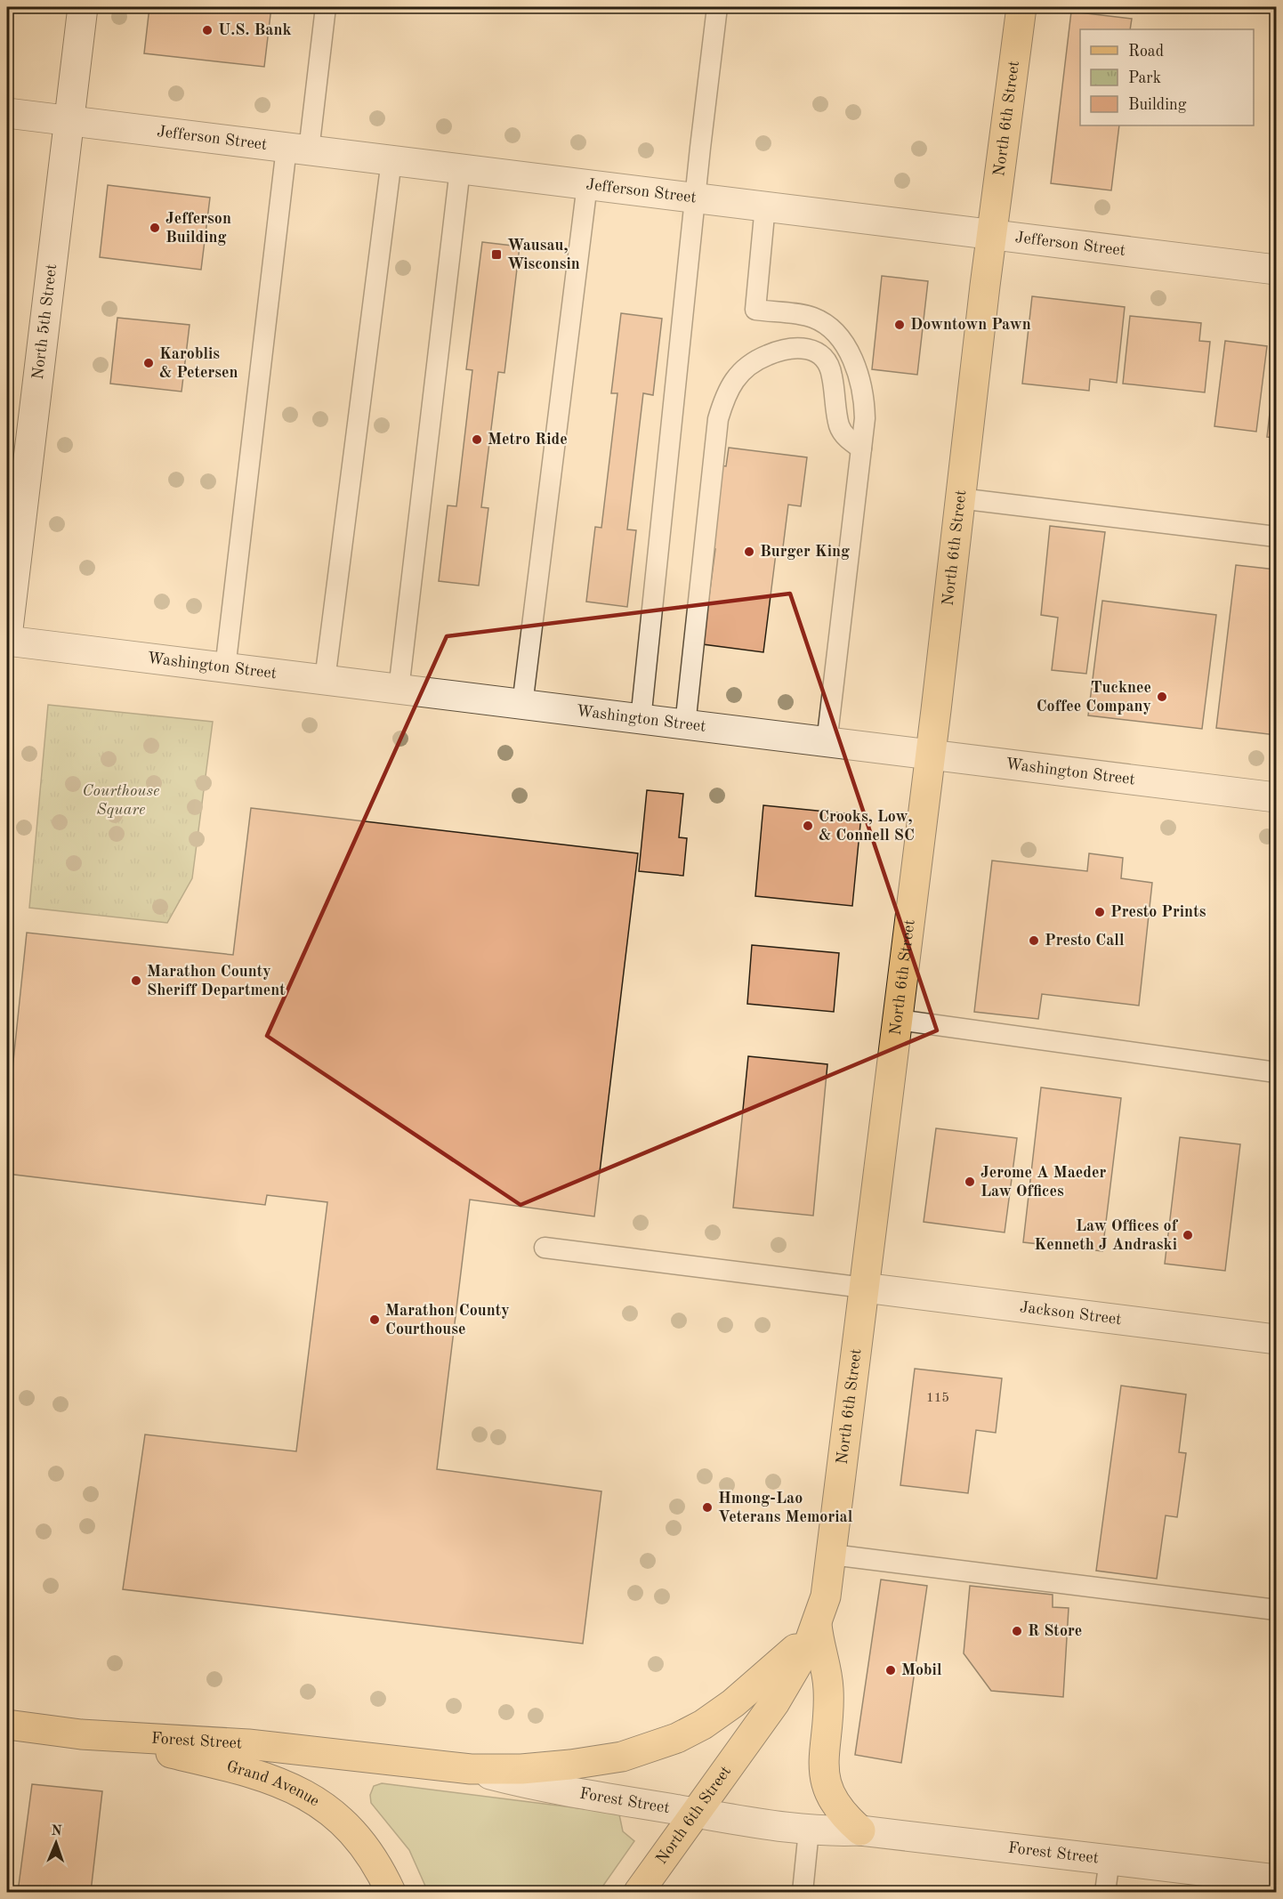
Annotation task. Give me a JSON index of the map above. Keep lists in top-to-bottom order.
{
  "streets": {
    "main road": ["North 6th Street", "Forest Street", "Grand Avenue"],
    "street": [
      "Jefferson Street",
      "North 5th Street",
      "Washington Street",
      "Jackson Street"
    ]
  },
  "crossings": [
    ["North 6th Street", "Jefferson Street"],
    ["North 6th Street", "Washington Street"],
    ["North 6th Street", "Jackson Street"],
    ["North 6th Street", "Forest Street"],
    ["Jefferson Street", "North 5th Street"],
    ["North 5th Street", "Washington Street"],
    ["Forest Street", "Grand Avenue"]
  ],
  "parks": ["Courthouse Square"],
  "places": {
    "other": [
      "U.S. Bank",
      "Jefferson Building",
      "Downtown Pawn",
      "Karoblis & Petersen",
      "Metro Ride",
      "Burger King",
      "Tucknee Coffee Company",
      "Crooks, Low, & Connell SC",
      "Presto Prints",
      "Presto Call",
      "Marathon County Sheriff Department",
      "Jerome A Maeder Law Offices",
      "Law Offices of Kenneth J Andraski",
      "Marathon County Courthouse",
      "Hmong-Lao Veterans Memorial",
      "R Store",
      "Mobil"
    ],
    "transit": ["Wausau, Wisconsin"]
  },
  "house_numbers": ["115"],
  "legend": ["Road", "Park", "Building"],
  "north": "top"
}
